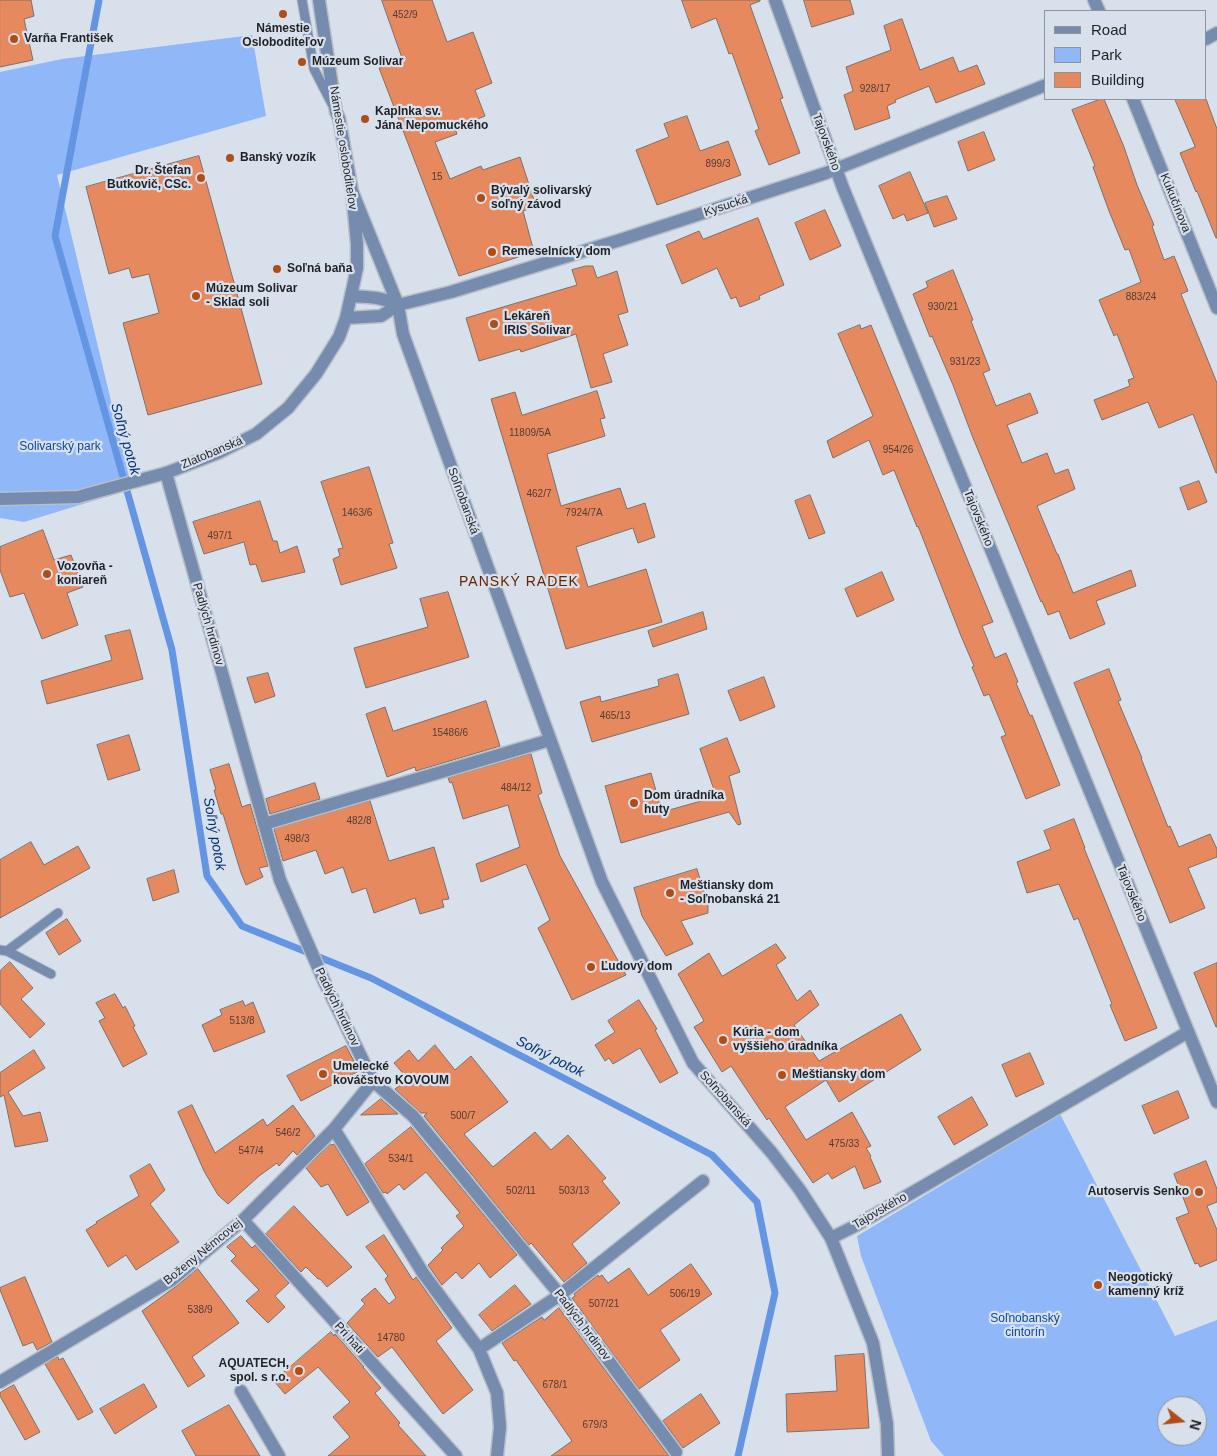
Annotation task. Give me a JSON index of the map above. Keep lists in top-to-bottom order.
{
  "streets": {
    "street": [
      "Tajovského",
      "Námestie osloboditeľov",
      "Kukučínova",
      "Kysucká",
      "Zlatobanská",
      "Soľnobanská",
      "Padlých hrdinov",
      "Boženy Němcovej",
      "Pri hati"
    ]
  },
  "crossings": [
    ["Tajovského", "Kysucká"],
    ["Tajovského", "Soľnobanská"],
    ["Námestie osloboditeľov", "Zlatobanská"],
    ["Námestie osloboditeľov", "Soľnobanská"],
    ["Kysucká", "Zlatobanská"],
    ["Kysucká", "Soľnobanská"],
    ["Zlatobanská", "Padlých hrdinov"],
    ["Padlých hrdinov", "Boženy Němcovej"],
    ["Boženy Němcovej", "Pri hati"]
  ],
  "districts": ["PANSKÝ RADEK"],
  "water": ["Soľný potok"],
  "parks": ["Solivarský park", "Soľnobanský cintorín"],
  "places": [
    "Námestie Osloboditeľov",
    "Varňa František",
    "Múzeum Solivar",
    "Kaplnka sv. Jána Nepomuckého",
    "Banský vozík",
    "Dr. Štefan Butkovič, CSc.",
    "Bývalý solivarský soľný závod",
    "Remeselnícky dom",
    "Soľná baňa",
    "Múzeum Solivar - Sklad soli",
    "Lekáreň IRIS Solivar",
    "Vozovňa - koniareň",
    "Dom úradníka huty",
    "Meštiansky dom - Soľnobanská 21",
    "Ľudový dom",
    "Kúria - dom vyššieho úradníka",
    "Umelecké kováčstvo KOVOUM",
    "Meštiansky dom",
    "Autoservis Senko",
    "Neogotický kamenný kríž",
    "AQUATECH, spol. s r.o."
  ],
  "house_numbers": [
    "452/9",
    "928/17",
    "899/3",
    "15",
    "883/24",
    "930/21",
    "931/23",
    "11809/5A",
    "954/26",
    "462/7",
    "1463/6",
    "7924/7A",
    "497/1",
    "465/13",
    "15486/6",
    "484/12",
    "482/8",
    "498/3",
    "513/8",
    "500/7",
    "546/2",
    "475/33",
    "547/4",
    "534/1",
    "502/11",
    "503/13",
    "506/19",
    "507/21",
    "538/9",
    "14780",
    "678/1",
    "679/3"
  ],
  "legend": ["Road", "Park", "Building"],
  "north": "right"
}
